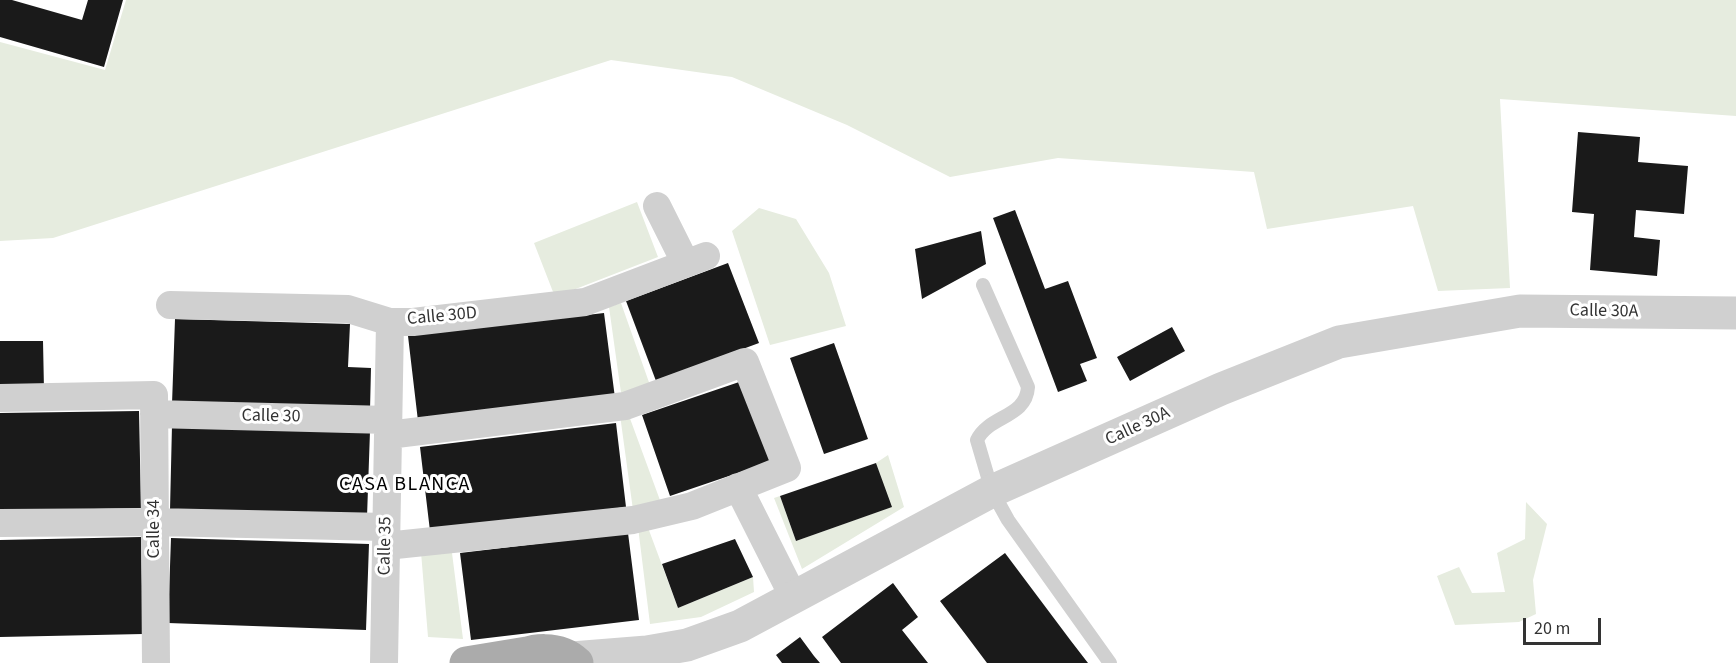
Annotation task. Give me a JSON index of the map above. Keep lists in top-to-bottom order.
{
  "streets": {
    "street": [
      "Calle 30A",
      "Calle 30D",
      "Calle 30",
      "Calle 34",
      "Calle 35"
    ]
  },
  "crossings": [
    ["Calle 30D", "Calle 35"],
    ["Calle 30", "Calle 34"],
    ["Calle 30", "Calle 35"]
  ],
  "districts": ["CASA BLANCA"],
  "scale_bar": "20 m"
}
